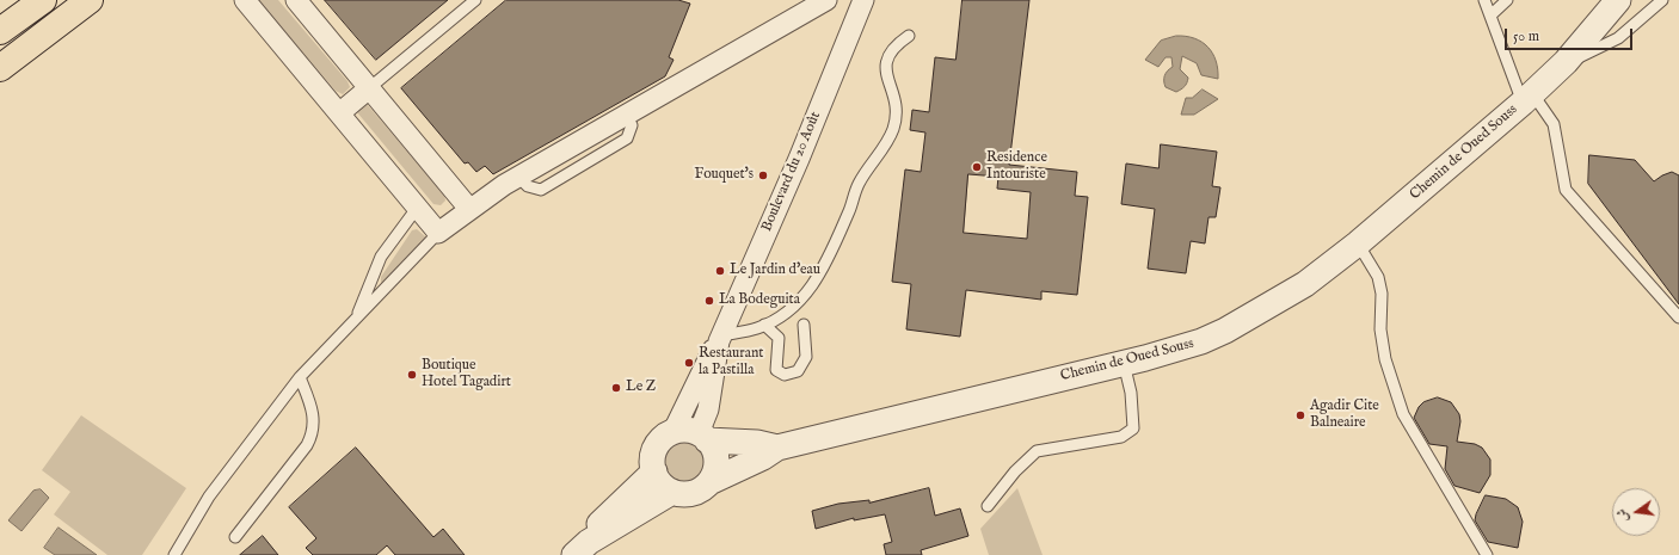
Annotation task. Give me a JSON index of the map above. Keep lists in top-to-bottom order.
{
  "streets": {
    "street": ["Chemin de Oued Souss", "Boulevard du 20 Août"]
  },
  "crossings": [
    ["Chemin de Oued Souss", "Boulevard du 20 Août"]
  ],
  "places": [
    "Residence Intouriste",
    "Fouquet's",
    "Le Jardin d'eau",
    "La Bodeguita",
    "Restaurant la Pastilla",
    "Boutique Hotel Tagadirt",
    "Le Z",
    "Agadir Cite Balneaire"
  ],
  "scale_bar": "50 m",
  "north": "left"
}
